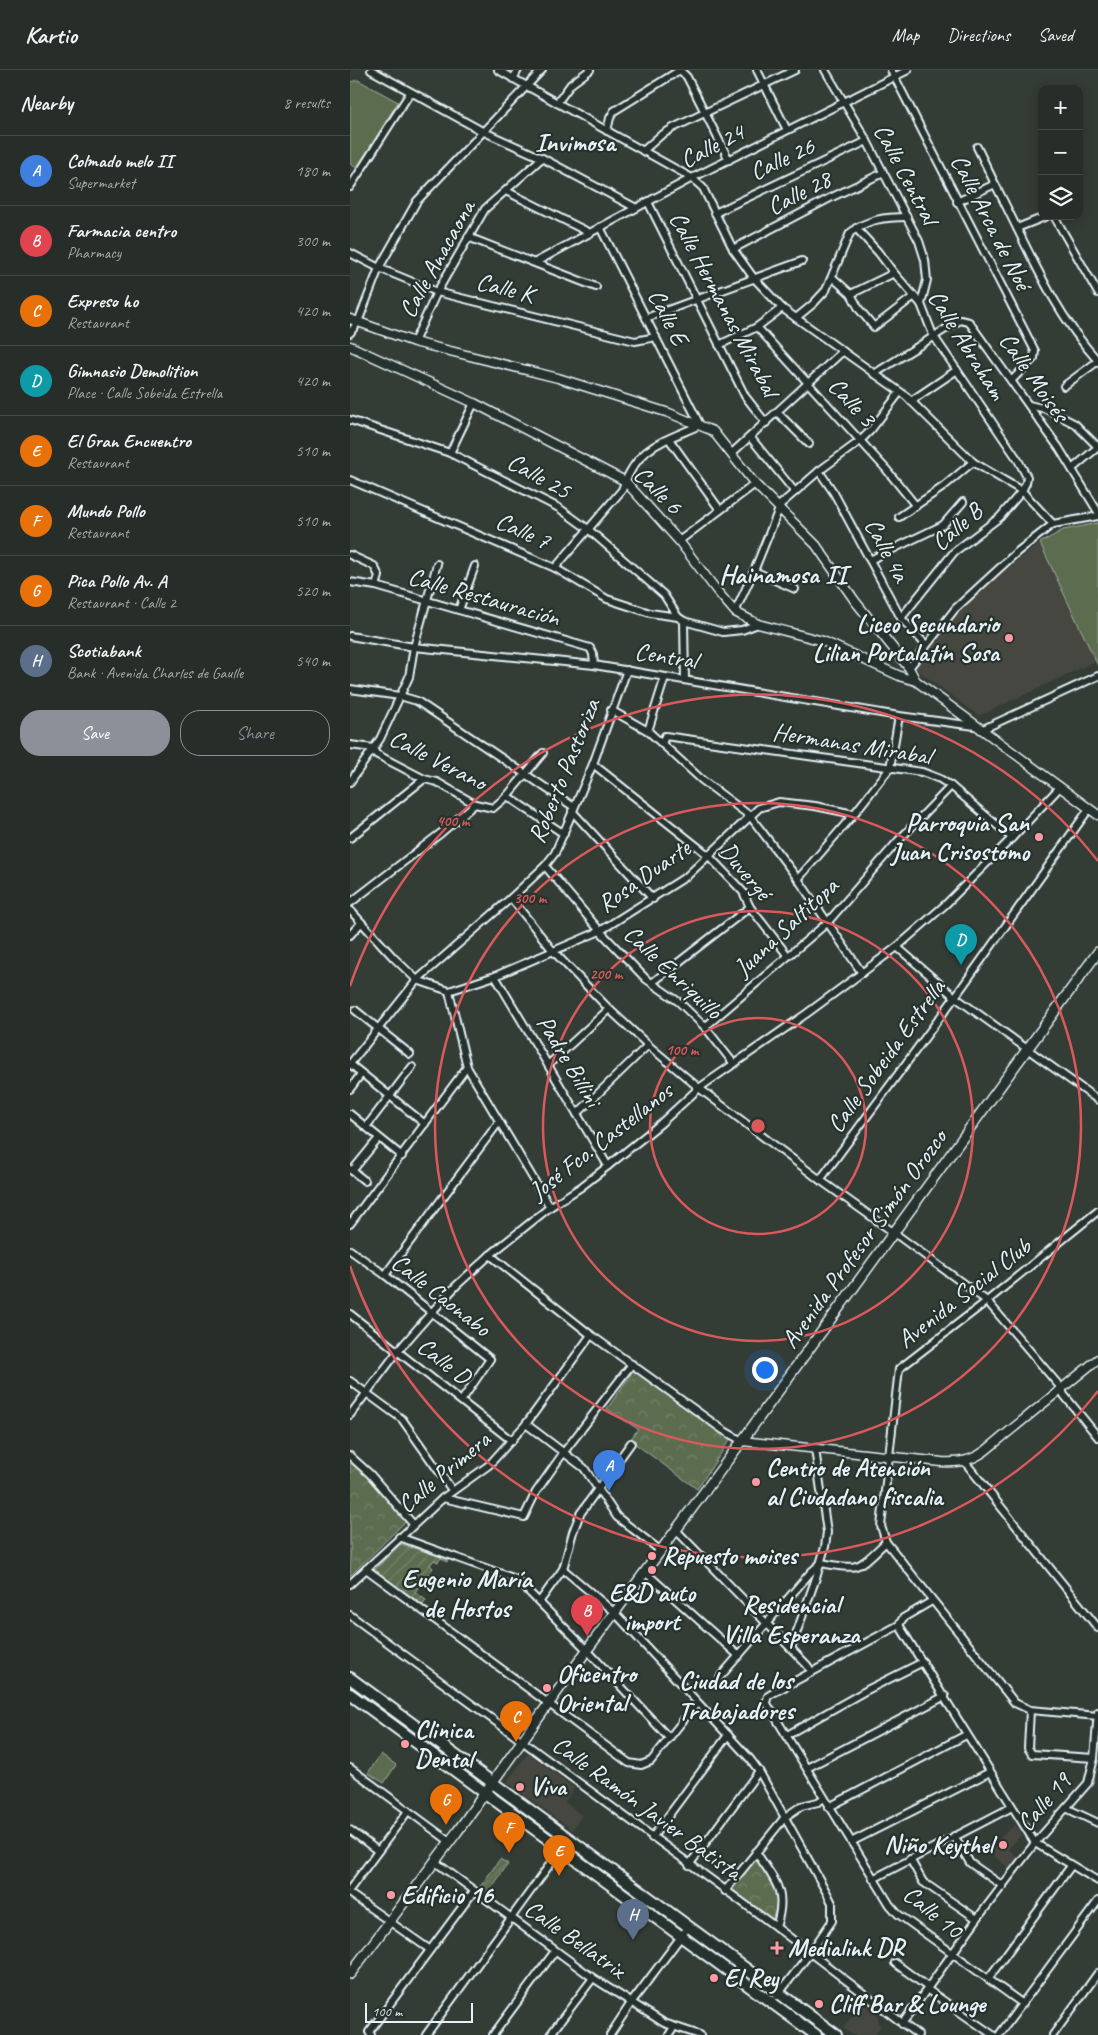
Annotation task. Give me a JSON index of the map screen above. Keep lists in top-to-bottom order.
{
  "streets": {
    "main road": ["Avenida Profesor Simón Orozco"],
    "street": [
      "Calle 24",
      "Calle 26",
      "Calle Central",
      "Calle 28",
      "Calle Arca de Noé",
      "Calle Anacaona",
      "Calle K",
      "Calle Hermanas Mirabal",
      "Calle E",
      "Calle Abraham",
      "Calle Moisés",
      "Calle 3",
      "Calle 25",
      "Calle 6",
      "Calle B",
      "Calle 7",
      "Calle 4a",
      "Calle Restauración",
      "Central",
      "Hermanas Mirabal",
      "Calle Verano",
      "Roberto Pastoriza",
      "Duvergé",
      "Rosa Duarte",
      "Juana Saltitopa",
      "Calle Enriquillo",
      "Calle Sobeida Estrella",
      "Padre Billini",
      "José Fco. Castellanos",
      "Avenida Social Club",
      "Calle Caonabo",
      "Calle D",
      "Calle Primera",
      "Calle 19",
      "Calle Ramón Javier Batista",
      "Calle 10",
      "Calle Bellatrix"
    ]
  },
  "crossings": [
    ["Calle 24", "Calle Central"],
    ["Calle 24", "Calle Arca de Noé"],
    ["Calle 24", "Calle Hermanas Mirabal"],
    ["Calle 24", "Calle E"],
    ["Calle 26", "Calle Central"],
    ["Calle Central", "Calle 28"],
    ["Calle Central", "Calle Abraham"],
    ["Calle Arca de Noé", "Calle Moisés"],
    ["Calle Anacaona", "Calle K"],
    ["Calle Anacaona", "Calle Hermanas Mirabal"],
    ["Calle K", "Calle E"],
    ["Calle Abraham", "Calle Moisés"],
    ["Calle Abraham", "Calle B"],
    ["Calle 25", "Calle 7"],
    ["Calle 6", "Calle 7"],
    ["Calle B", "Calle 4a"],
    ["Calle Restauración", "Central"],
    ["Central", "Roberto Pastoriza"],
    ["Hermanas Mirabal", "Juana Saltitopa"],
    ["Hermanas Mirabal", "José Fco. Castellanos"],
    ["Roberto Pastoriza", "Duvergé"],
    ["Roberto Pastoriza", "Calle Enriquillo"],
    ["Duvergé", "Rosa Duarte"],
    ["Duvergé", "Juana Saltitopa"],
    ["Rosa Duarte", "Calle Enriquillo"],
    ["Rosa Duarte", "Padre Billini"],
    ["Juana Saltitopa", "Calle Enriquillo"],
    ["Calle Enriquillo", "José Fco. Castellanos"],
    ["Padre Billini", "José Fco. Castellanos"],
    ["José Fco. Castellanos", "Calle Caonabo"],
    ["José Fco. Castellanos", "Calle D"],
    ["Avenida Profesor Simón Orozco", "Calle Ramón Javier Batista"],
    ["Avenida Profesor Simón Orozco", "Calle Bellatrix"],
    ["Calle Caonabo", "Calle D"],
    ["Calle D", "Calle Primera"],
    ["Calle 19", "Calle Ramón Javier Batista"],
    ["Calle 19", "Calle 10"]
  ],
  "districts": [
    "Invimosa",
    "Hainamosa II",
    "Eugenio María de Hostos",
    "Residencial Villa Esperanza",
    "Ciudad de los Trabajadores"
  ],
  "places": {
    "other": [
      "Liceo Secundario Lilian Portalatín Sosa",
      "Parroquia San Juan Crisostomo",
      "Centro de Atención al Ciudadano fiscalia",
      "Repuesto moises",
      "E&D auto import",
      "Oficentro Oriental",
      "Clinica Dental",
      "Viva",
      "Niño Keythel",
      "Edificio 16",
      "El Rey",
      "Cliff Bar & Lounge"
    ],
    "health": ["Medialink DR"]
  },
  "scale_bar": "100 m",
  "page": {
    "header": "Kartio",
    "nav": ["Map", "Directions", "Saved"],
    "heading": ["Nearby", "8 results"],
    "map_buttons": ["+", "−"],
    "list": [
      {
        "mark": "A",
        "name": "Colmado melo II",
        "note": "Supermarket",
        "value": "180 m"
      },
      {
        "mark": "B",
        "name": "Farmacia centro",
        "note": "Pharmacy",
        "value": "300 m"
      },
      {
        "mark": "C",
        "name": "Expreso ho",
        "note": "Restaurant",
        "value": "420 m"
      },
      {
        "mark": "D",
        "name": "Gimnasio Demolition",
        "note": "Place · Calle Sobeida Estrella",
        "value": "420 m"
      },
      {
        "mark": "E",
        "name": "El Gran Encuentro",
        "note": "Restaurant",
        "value": "510 m"
      },
      {
        "mark": "F",
        "name": "Mundo Pollo",
        "note": "Restaurant",
        "value": "510 m"
      },
      {
        "mark": "G",
        "name": "Pica Pollo Av. A",
        "note": "Restaurant · Calle 2",
        "value": "520 m"
      },
      {
        "mark": "H",
        "name": "Scotiabank",
        "note": "Bank · Avenida Charles de Gaulle",
        "value": "540 m"
      }
    ],
    "buttons": ["Save", "Share"],
    "pins": [
      "D",
      "A",
      "B",
      "C",
      "G",
      "F",
      "E",
      "H"
    ],
    "scale": "100 m"
  },
  "rings": [
    "400 m",
    "300 m",
    "200 m",
    "100 m"
  ]
}
